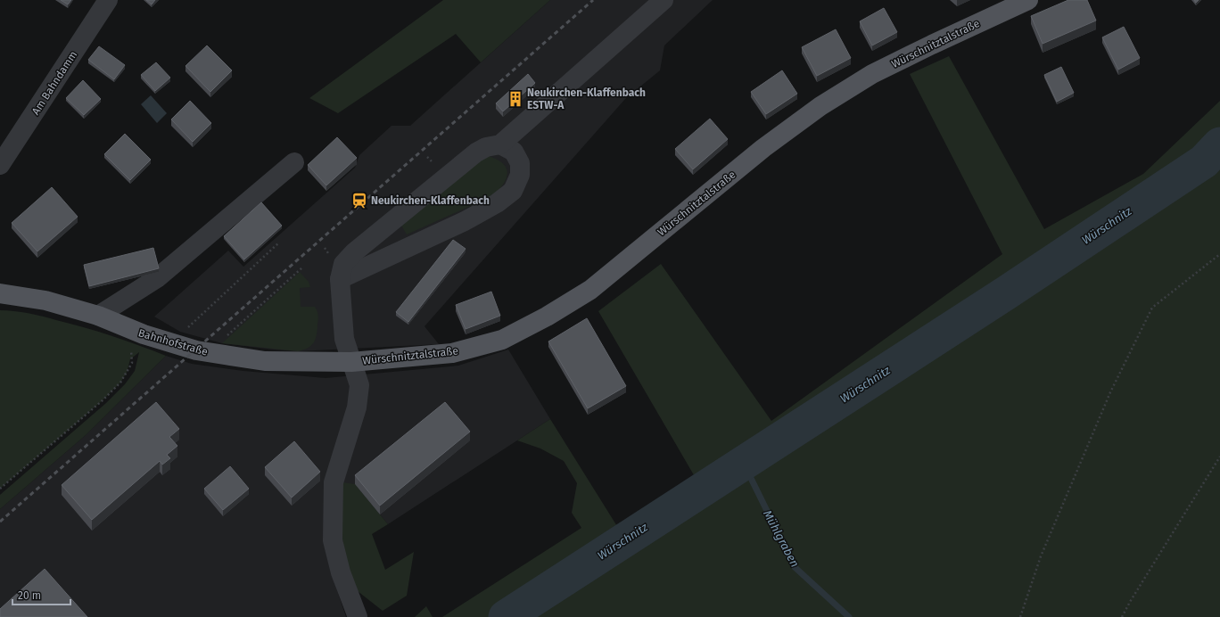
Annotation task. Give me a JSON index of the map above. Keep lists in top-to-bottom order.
{
  "streets": {
    "main road": ["Würschnitztalstraße", "Bahnhofstraße"],
    "street": ["Am Bahndamm"]
  },
  "crossings": [
    ["Würschnitztalstraße", "Bahnhofstraße"]
  ],
  "water": ["Würschnitz", "Mühlgraben"],
  "places": {
    "building": ["Neukirchen-Klaffenbach ESTW-A"],
    "station": ["Neukirchen-Klaffenbach"]
  },
  "scale_bar": "20 m"
}
